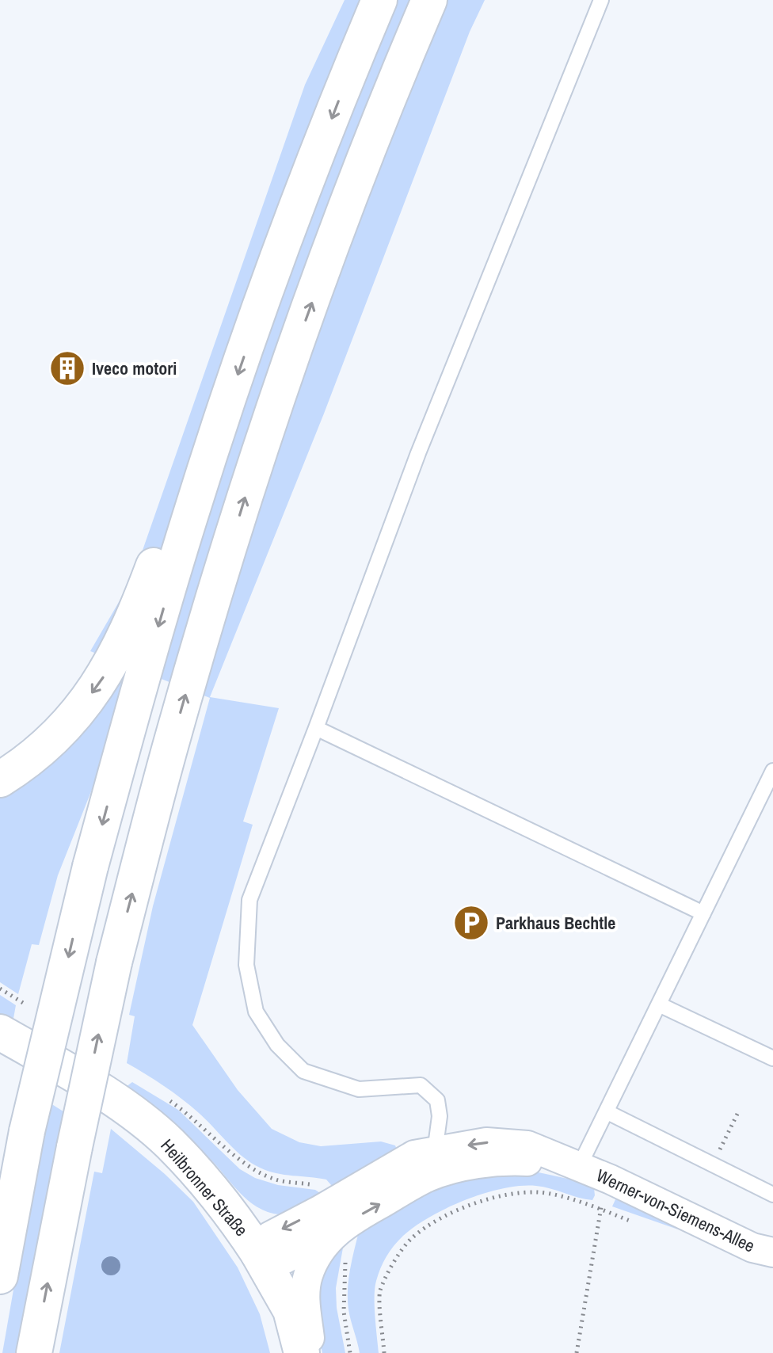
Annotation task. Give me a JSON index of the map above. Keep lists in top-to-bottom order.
{
  "streets": {
    "main road": ["Heilbronner Straße"],
    "street": ["Werner-von-Siemens-Allee"]
  },
  "crossings": [
    ["Heilbronner Straße", "Werner-von-Siemens-Allee"]
  ],
  "places": {
    "building": ["Iveco motori"],
    "parking": ["Parkhaus Bechtle"]
  }
}
